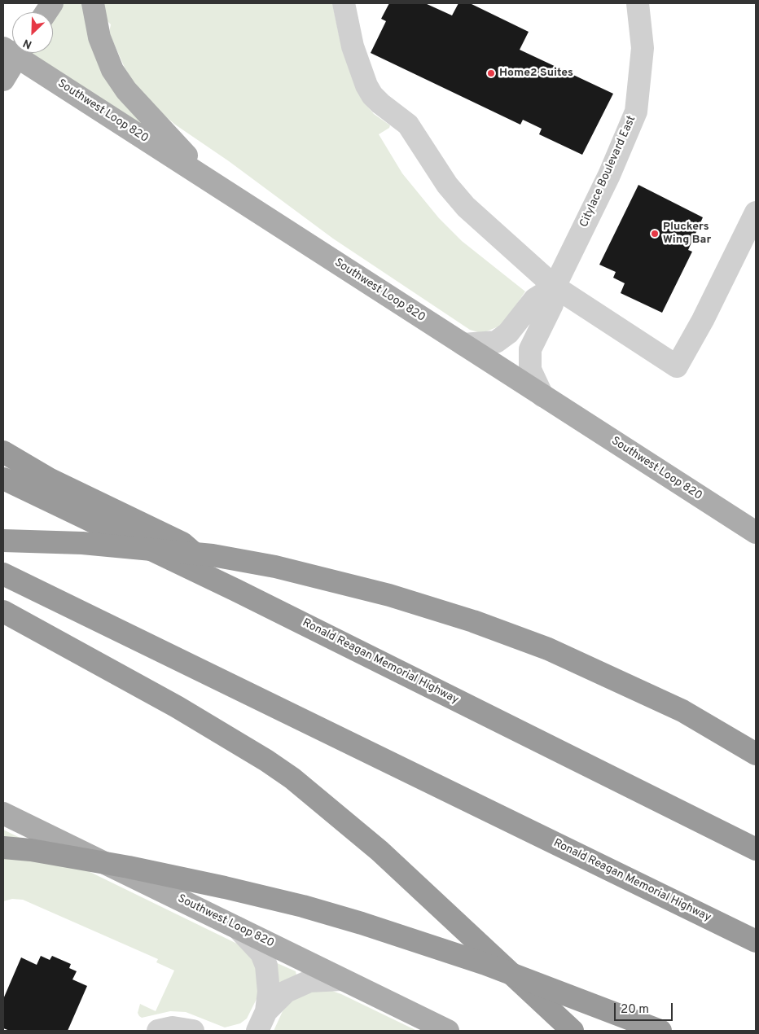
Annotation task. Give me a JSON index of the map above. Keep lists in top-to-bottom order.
{
  "streets": {
    "highway": ["Ronald Reagan Memorial Highway"],
    "main road": ["Southwest Loop 820"],
    "lane": ["Citylace Boulevard East"]
  },
  "places": ["Home2 Suites", "Pluckers Wing Bar"],
  "scale_bar": "20 m",
  "north": "bottom left"
}
